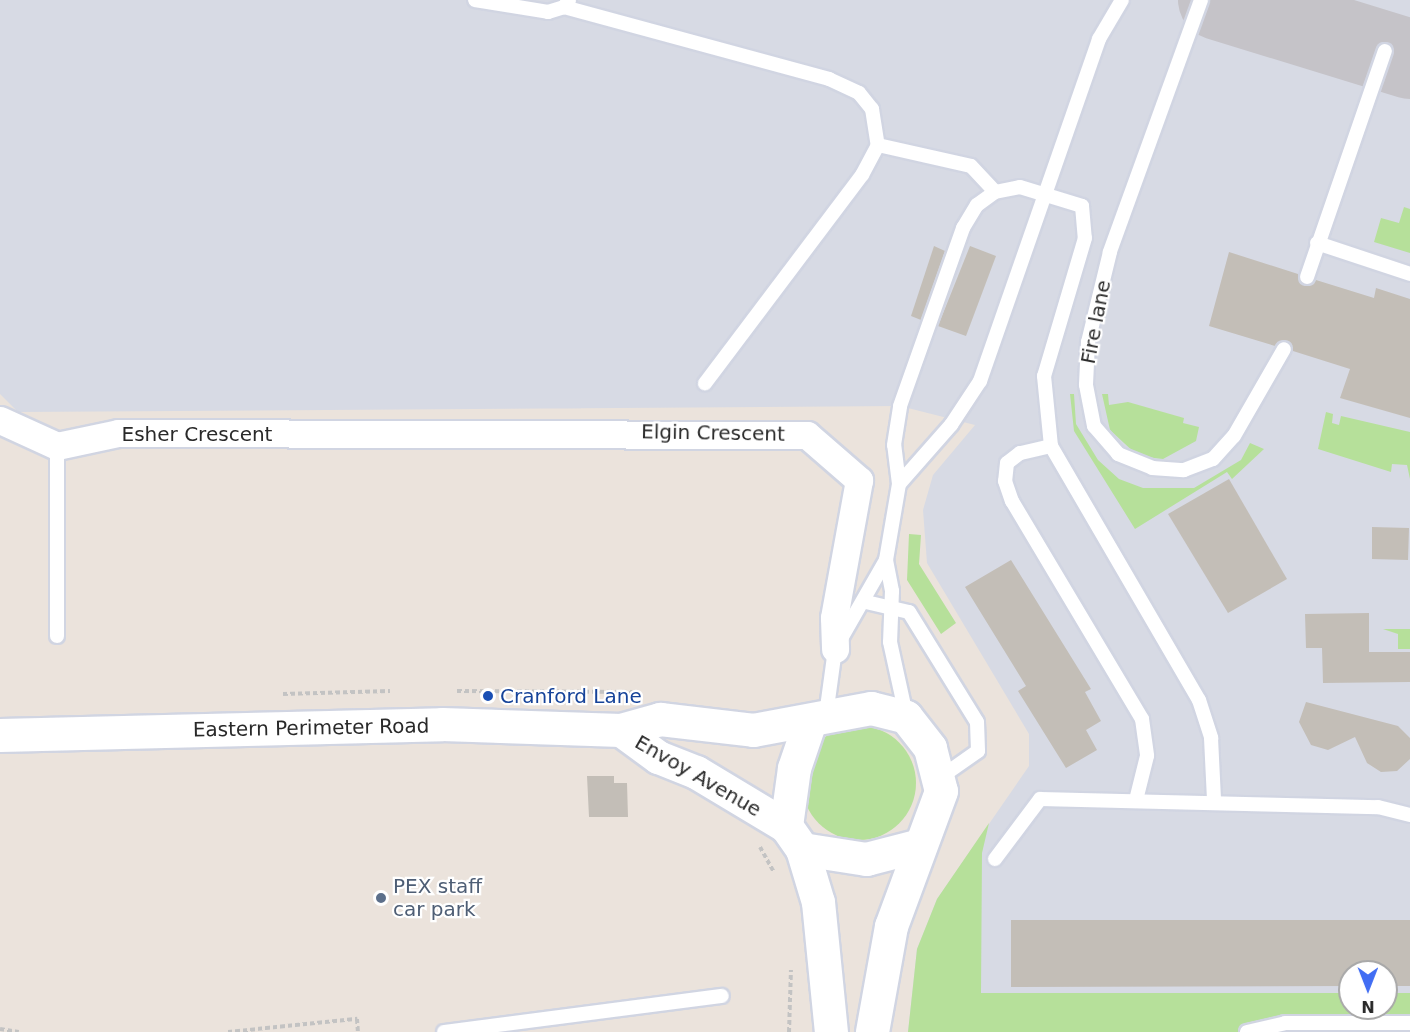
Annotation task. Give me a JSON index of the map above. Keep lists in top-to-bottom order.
{
  "streets": {
    "street": [
      "Elgin Crescent",
      "Esher Crescent",
      "Eastern Perimeter Road",
      "Envoy Avenue"
    ],
    "lane": ["Fire lane"]
  },
  "crossings": [
    ["Elgin Crescent", "Esher Crescent"],
    ["Eastern Perimeter Road", "Envoy Avenue"]
  ],
  "places": ["Cranford Lane", "PEX staff car park"],
  "north": "bottom"
}
